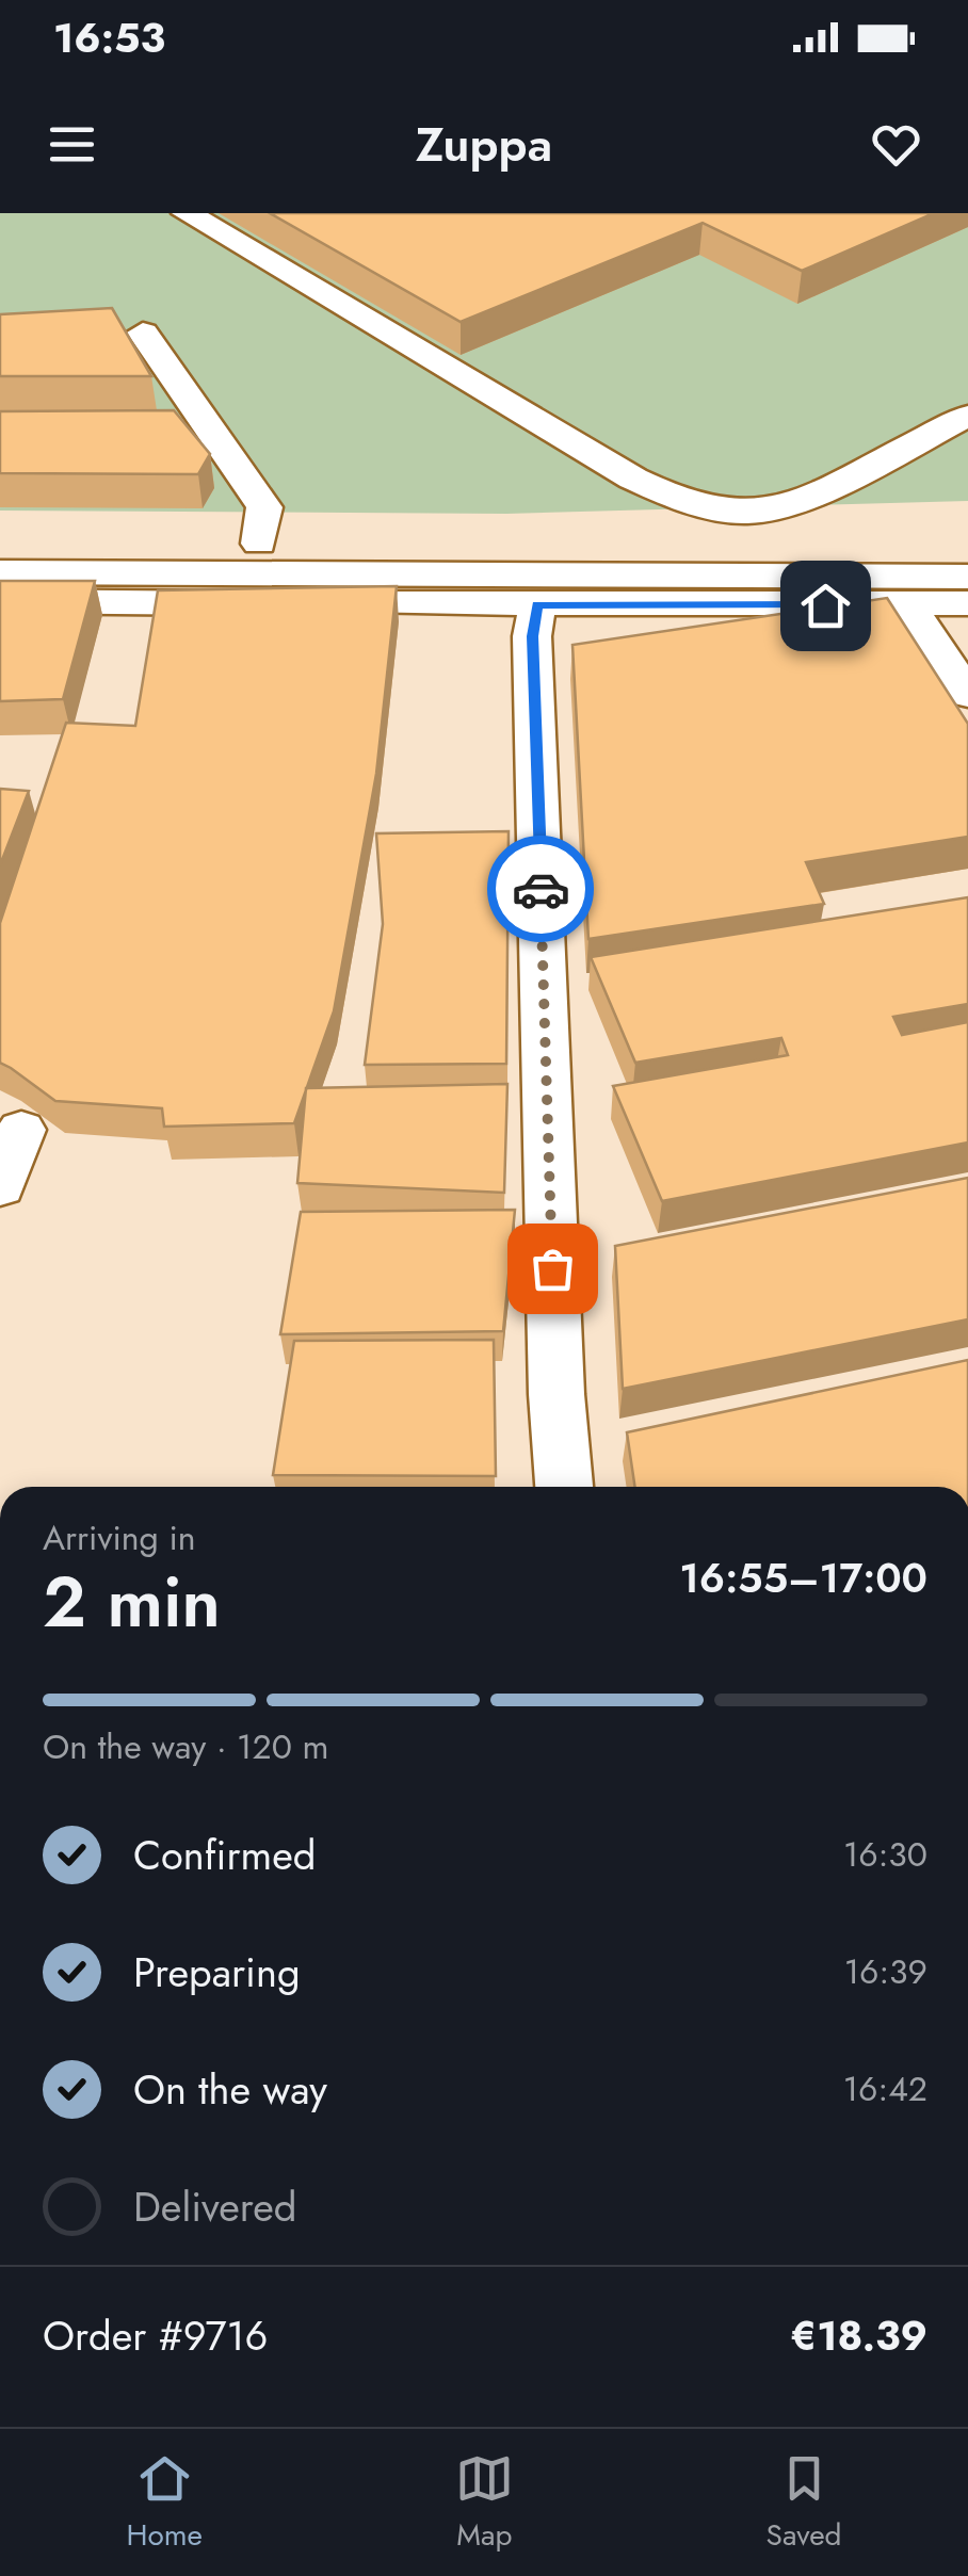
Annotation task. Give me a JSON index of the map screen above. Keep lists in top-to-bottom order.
{
  "page": {
    "status": "16:53",
    "header": "Zuppa",
    "heading": ["2 min", "Arriving in", "16:55–17:00"],
    "panel": ["Order #9716", "€18.39"],
    "bar": "On the way · 120 m",
    "list": [
      ["Confirmed", "16:30"],
      ["Preparing", "16:39"],
      ["On the way", "16:42"],
      "Delivered"
    ],
    "tabs": ["Home", "Map", "Saved"]
  }
}
